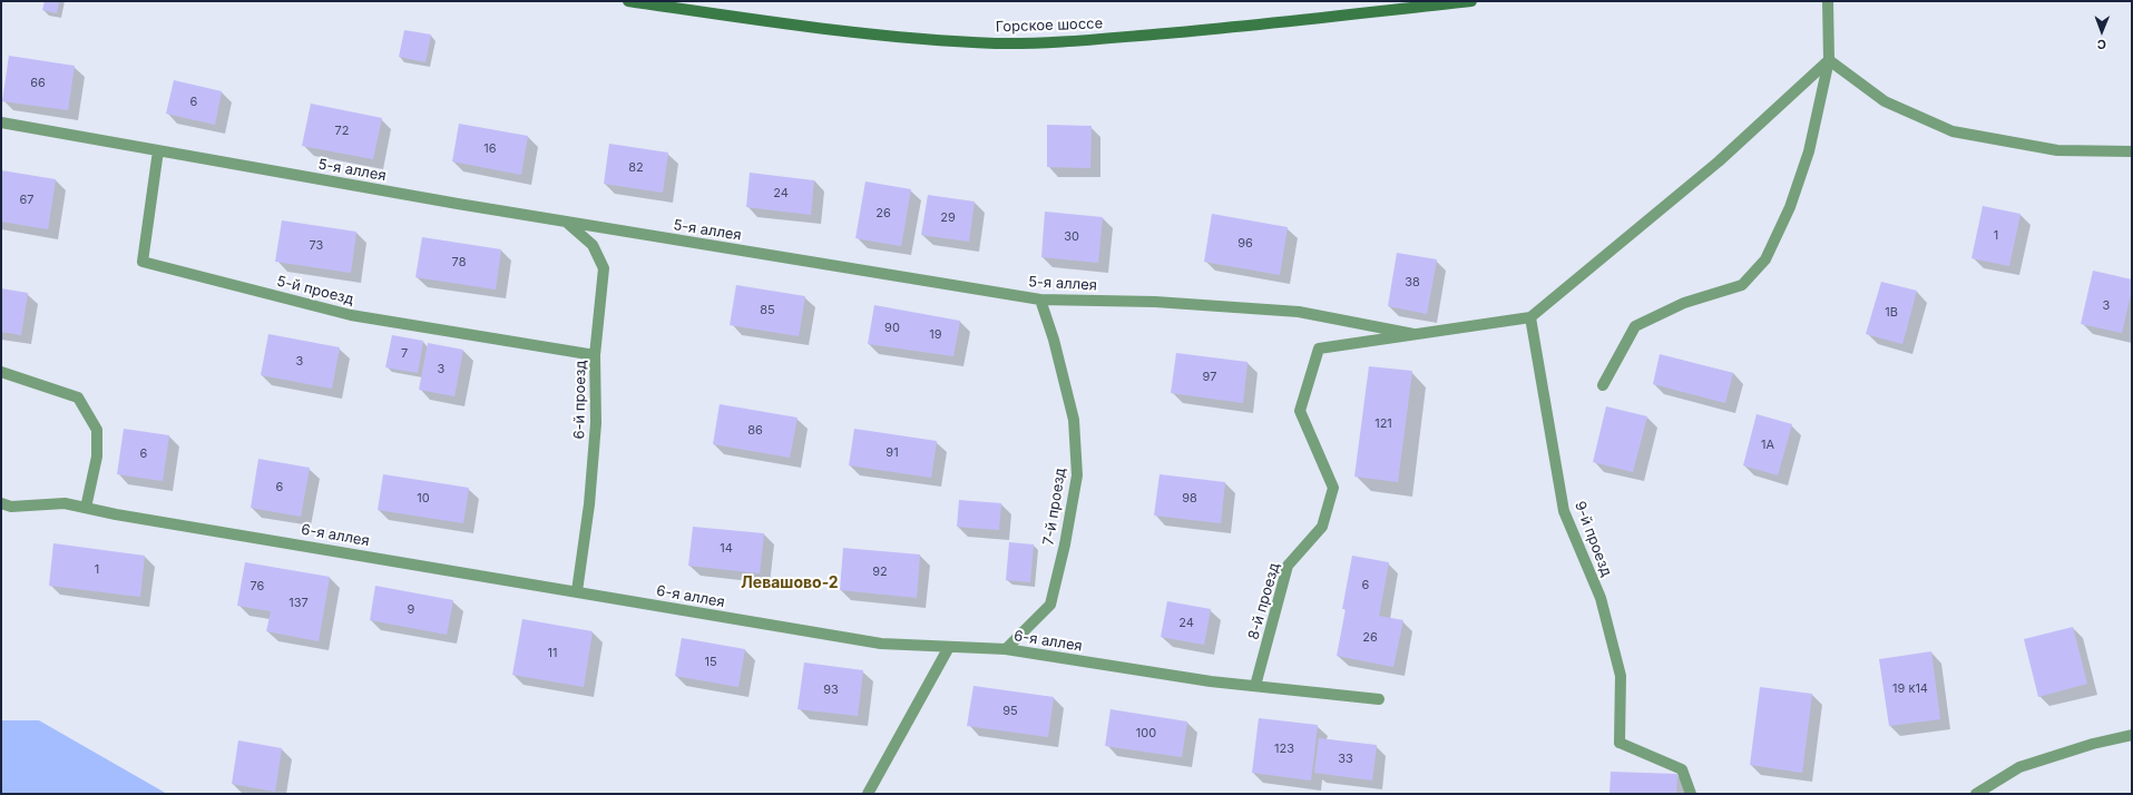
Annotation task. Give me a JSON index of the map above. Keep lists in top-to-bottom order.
{
  "streets": {
    "main road": ["Горское шоссе"],
    "street": [
      "5-я аллея",
      "5-й проезд",
      "6-й проезд",
      "7-й проезд",
      "6-я аллея",
      "9-й проезд",
      "8-й проезд"
    ]
  },
  "crossings": [
    ["5-я аллея", "5-й проезд"],
    ["5-я аллея", "6-й проезд"],
    ["5-я аллея", "7-й проезд"],
    ["5-я аллея", "8-й проезд"],
    ["5-й проезд", "6-й проезд"],
    ["6-й проезд", "6-я аллея"],
    ["7-й проезд", "6-я аллея"],
    ["6-я аллея", "8-й проезд"]
  ],
  "districts": ["Левашово-2"],
  "house_numbers": [
    "66",
    "6",
    "72",
    "16",
    "82",
    "24",
    "67",
    "26",
    "29",
    "1",
    "30",
    "96",
    "73",
    "78",
    "38",
    "3",
    "85",
    "1В",
    "90",
    "19",
    "7",
    "3",
    "3",
    "97",
    "121",
    "86",
    "1А",
    "91",
    "6",
    "6",
    "10",
    "98",
    "14",
    "1",
    "92",
    "6",
    "76",
    "137",
    "9",
    "24",
    "26",
    "11",
    "15",
    "19 к14",
    "93",
    "95",
    "100",
    "123",
    "33"
  ],
  "north": "bottom"
}
